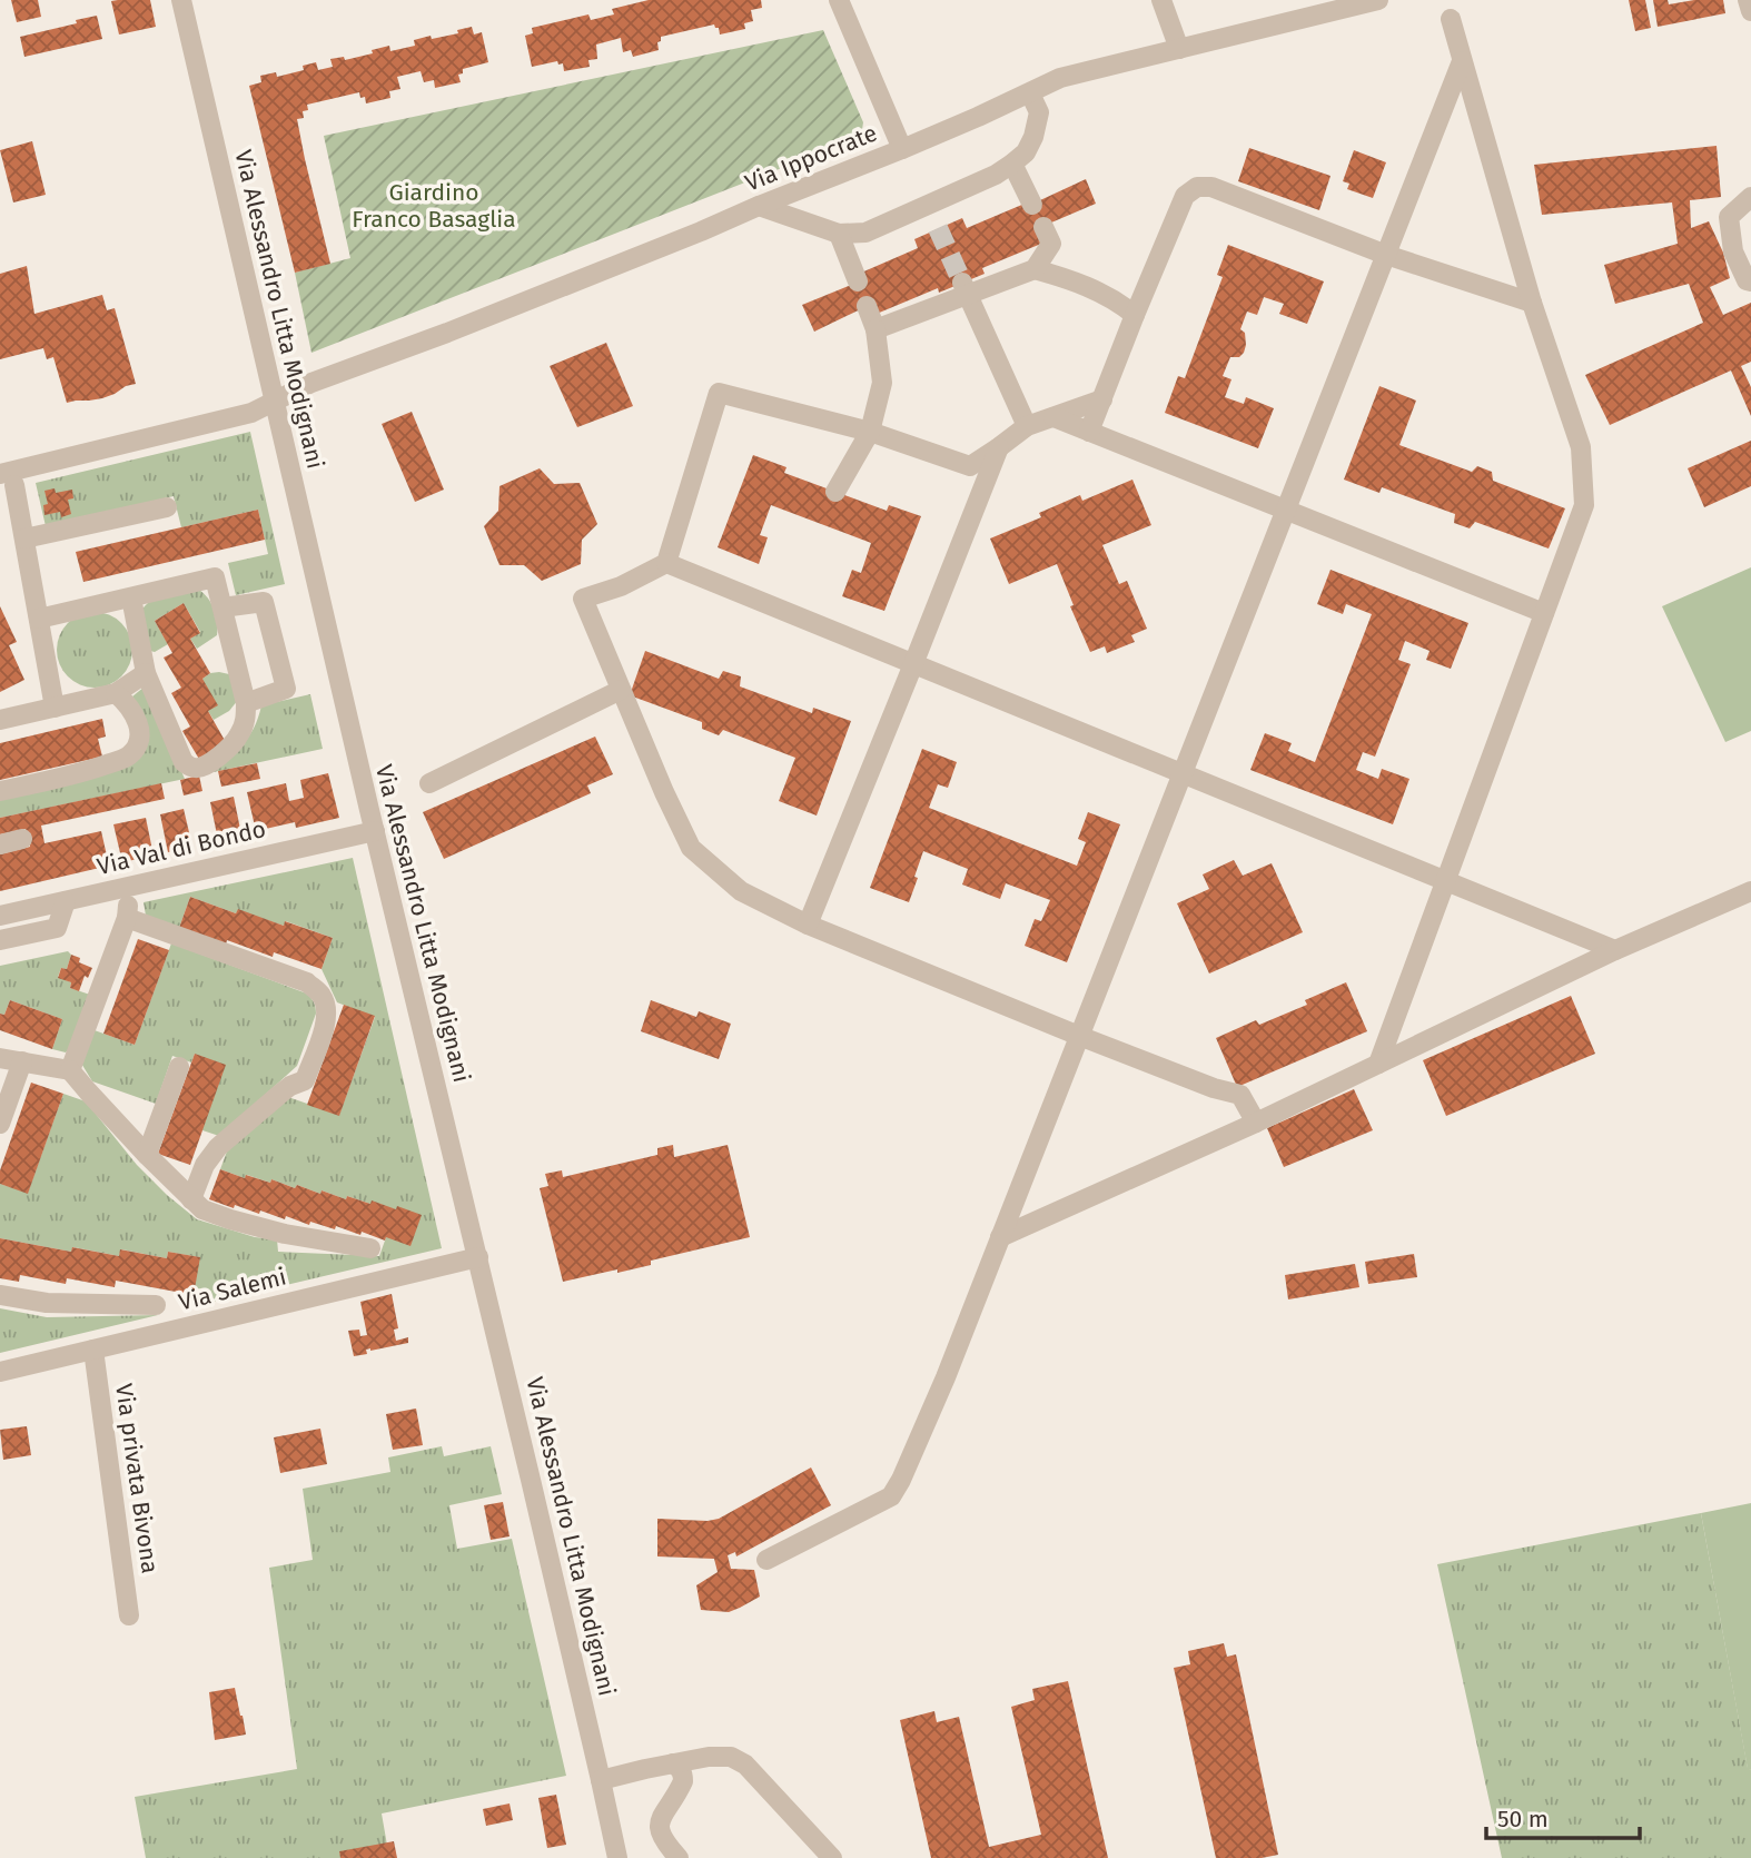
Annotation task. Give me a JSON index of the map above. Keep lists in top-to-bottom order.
{
  "streets": {
    "street": [
      "Via Ippocrate",
      "Via Alessandro Litta Modignani",
      "Via Val di Bondo",
      "Via Salemi",
      "Via privata Bivona"
    ]
  },
  "crossings": [
    ["Via Ippocrate", "Via Alessandro Litta Modignani"],
    ["Via Alessandro Litta Modignani", "Via Val di Bondo"],
    ["Via Alessandro Litta Modignani", "Via Salemi"],
    ["Via Salemi", "Via privata Bivona"]
  ],
  "parks": ["Giardino Franco Basaglia"],
  "scale_bar": "50 m"
}
